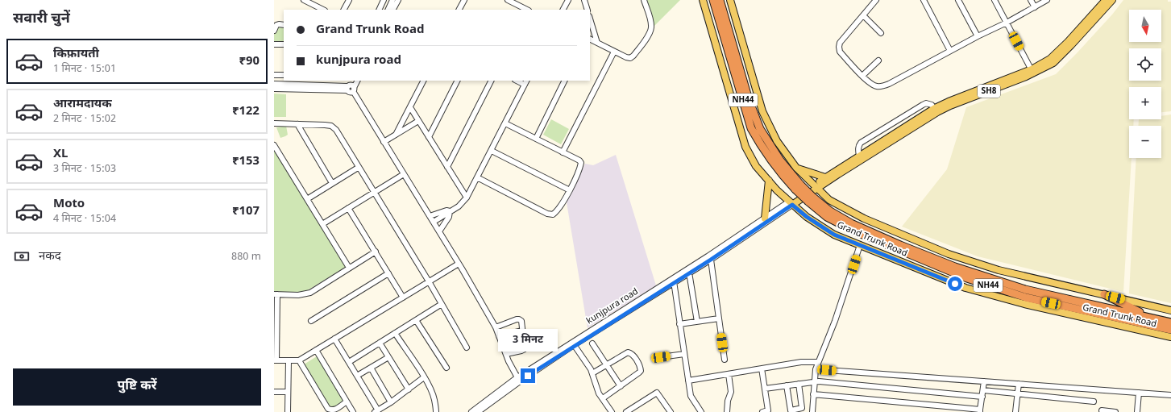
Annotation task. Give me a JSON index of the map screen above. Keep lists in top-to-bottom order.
{
  "streets": {
    "highway": ["NH44", "Grand Trunk Road"],
    "main road": ["SH8"],
    "street": ["kunjpura road"]
  },
  "crossings": [
    ["SH8", "Grand Trunk Road"],
    ["SH8", "kunjpura road"],
    ["NH44", "Grand Trunk Road"],
    ["Grand Trunk Road", "kunjpura road"]
  ],
  "north": "bottom",
  "page": {
    "heading": "सवारी चुनें",
    "map_buttons": ["+", "−"],
    "banner": ["Grand Trunk Road", "kunjpura road"],
    "list": [
      {
        "name": "किफ़ायती",
        "note": "1 मिनट · 15:01",
        "value": "₹90"
      },
      {
        "name": "आरामदायक",
        "note": "2 मिनट · 15:02",
        "value": "₹122"
      },
      {
        "name": "XL",
        "note": "3 मिनट · 15:03",
        "value": "₹153"
      },
      {
        "name": "Moto",
        "note": "4 मिनट · 15:04",
        "value": "₹107"
      }
    ],
    "pay": ["नकद", "880 m"],
    "bubble": "3 मिनट",
    "buttons": "पुष्टि करें"
  }
}
